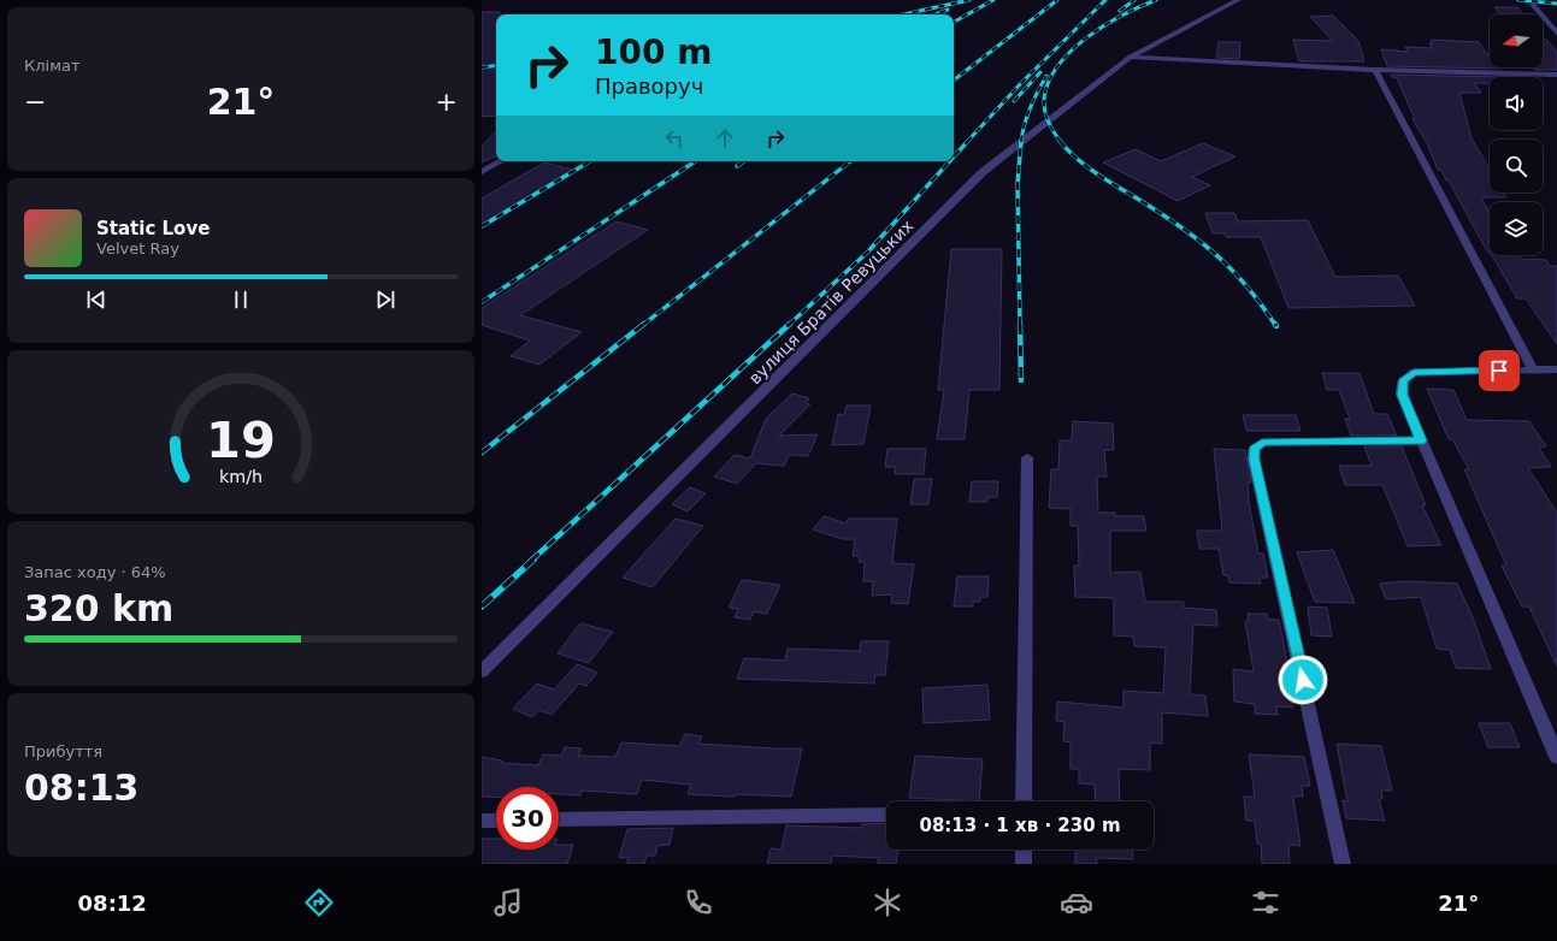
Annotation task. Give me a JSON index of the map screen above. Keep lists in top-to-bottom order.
{
  "streets": {
    "street": ["вулиця Братів Ревуцьких"]
  },
  "north": "left",
  "page": {
    "tile": [
      "Клімат",
      ["Запас ходу · 64%", "320 km"],
      ["Прибуття", "08:13"]
    ],
    "turn": ["100 m", "Праворуч"],
    "heat": ["−", "21°", "+"],
    "song": ["Static Love", "Velvet Ray"],
    "limit": "30",
    "trip": "08:13 · 1 хв · 230 m",
    "tabs": ["08:12", "21°"],
    "gauge": ["19", "km/h"]
  }
}
